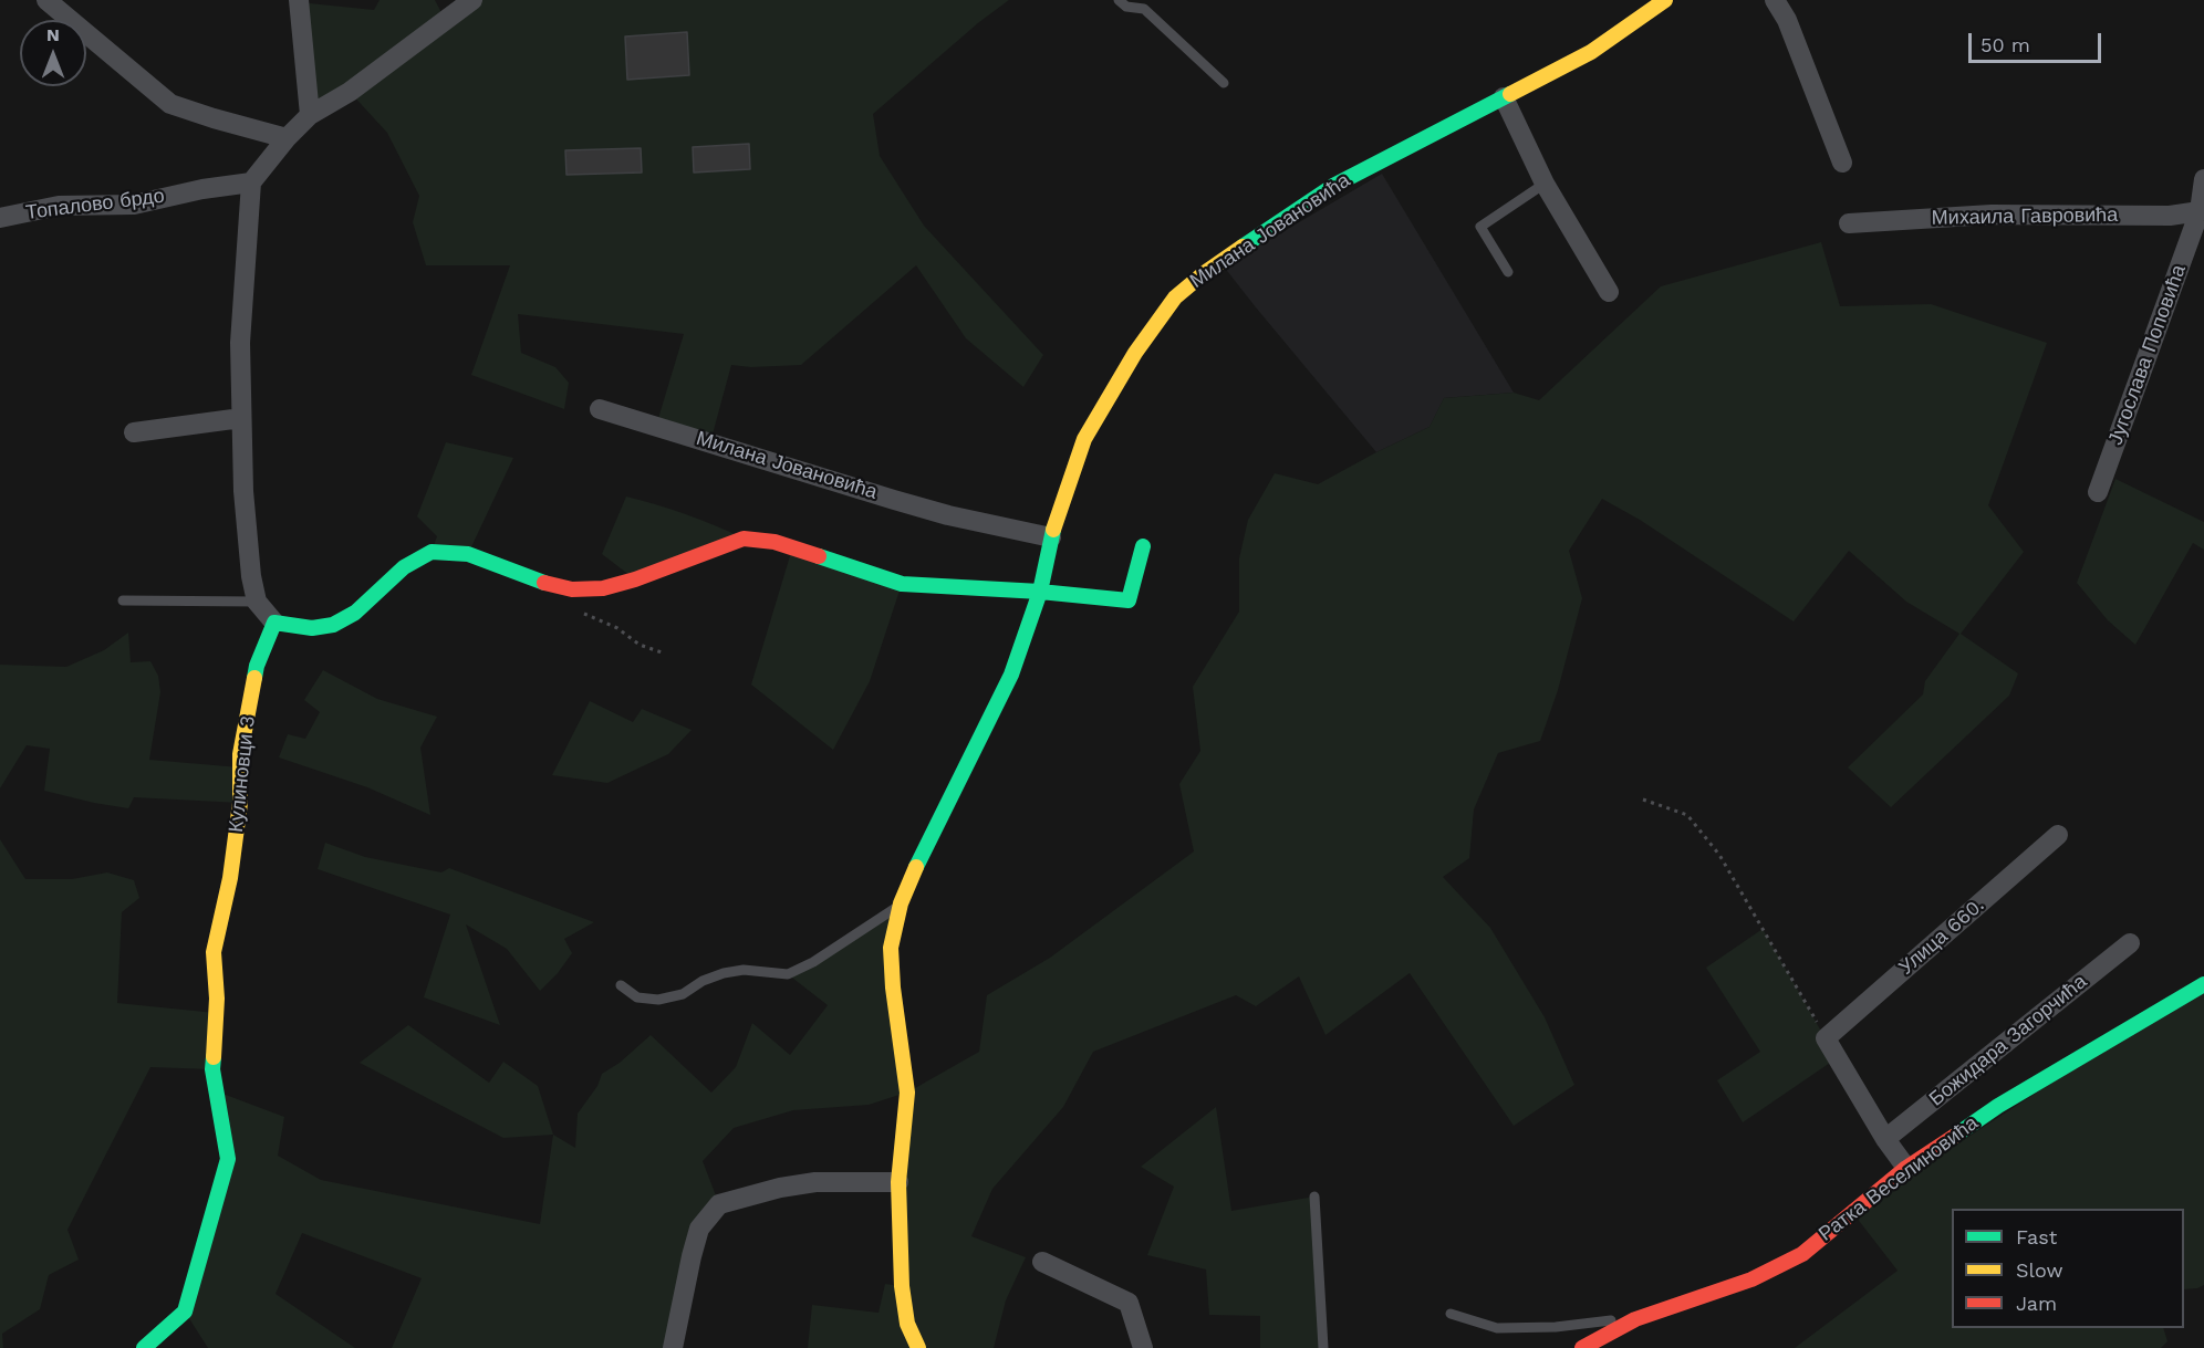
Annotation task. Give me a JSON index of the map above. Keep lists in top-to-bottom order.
{
  "streets": {
    "street": [
      "Топалово брдо",
      "Михаила Гавровића",
      "Милана Јовановића",
      "Југослава Поповића",
      "Кулиновци 3",
      "Улица 660.",
      "Божидара Загорчића",
      "Ратка Веселиновића"
    ]
  },
  "crossings": [
    ["Михаила Гавровића", "Југослава Поповића"]
  ],
  "legend": ["Fast", "Slow", "Jam"],
  "scale_bar": "50 m",
  "north": "top"
}
